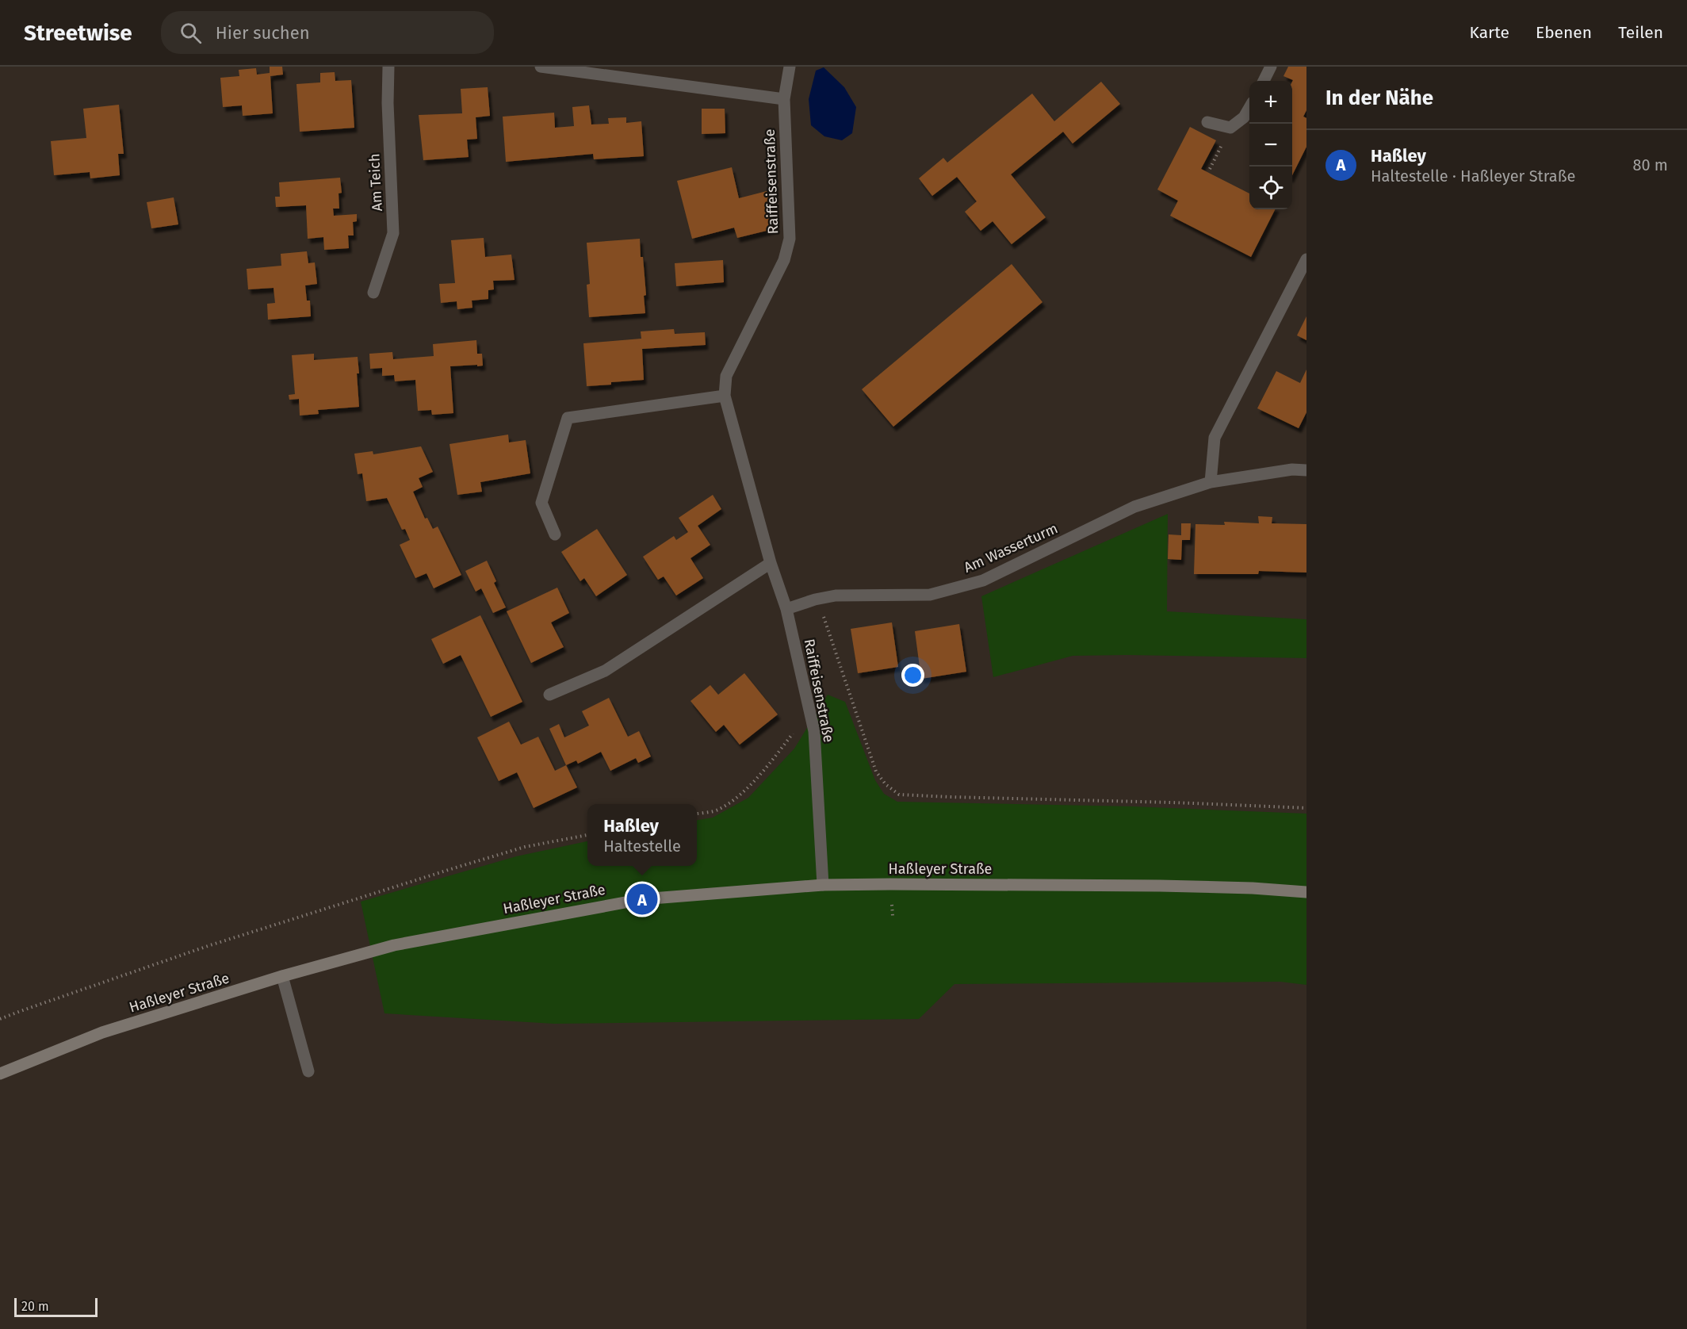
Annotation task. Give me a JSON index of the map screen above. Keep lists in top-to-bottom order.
{
  "streets": {
    "main road": ["Haßleyer Straße"],
    "street": ["Raiffeisenstraße", "Am Teich", "Am Wasserturm"]
  },
  "crossings": [
    ["Raiffeisenstraße", "Am Wasserturm"],
    ["Raiffeisenstraße", "Haßleyer Straße"]
  ],
  "scale_bar": "20 m",
  "page": {
    "header": "Streetwise",
    "search": "Hier suchen",
    "nav": ["Karte", "Ebenen", "Teilen"],
    "heading": "In der Nähe",
    "map_buttons": ["+", "−"],
    "list": [
      {
        "mark": "A",
        "name": "Haßley",
        "note": "Haltestelle · Haßleyer Straße",
        "value": "80 m"
      }
    ],
    "popup": ["Haßley", "Haltestelle"],
    "pins": "A",
    "scale": "20 m"
  }
}
